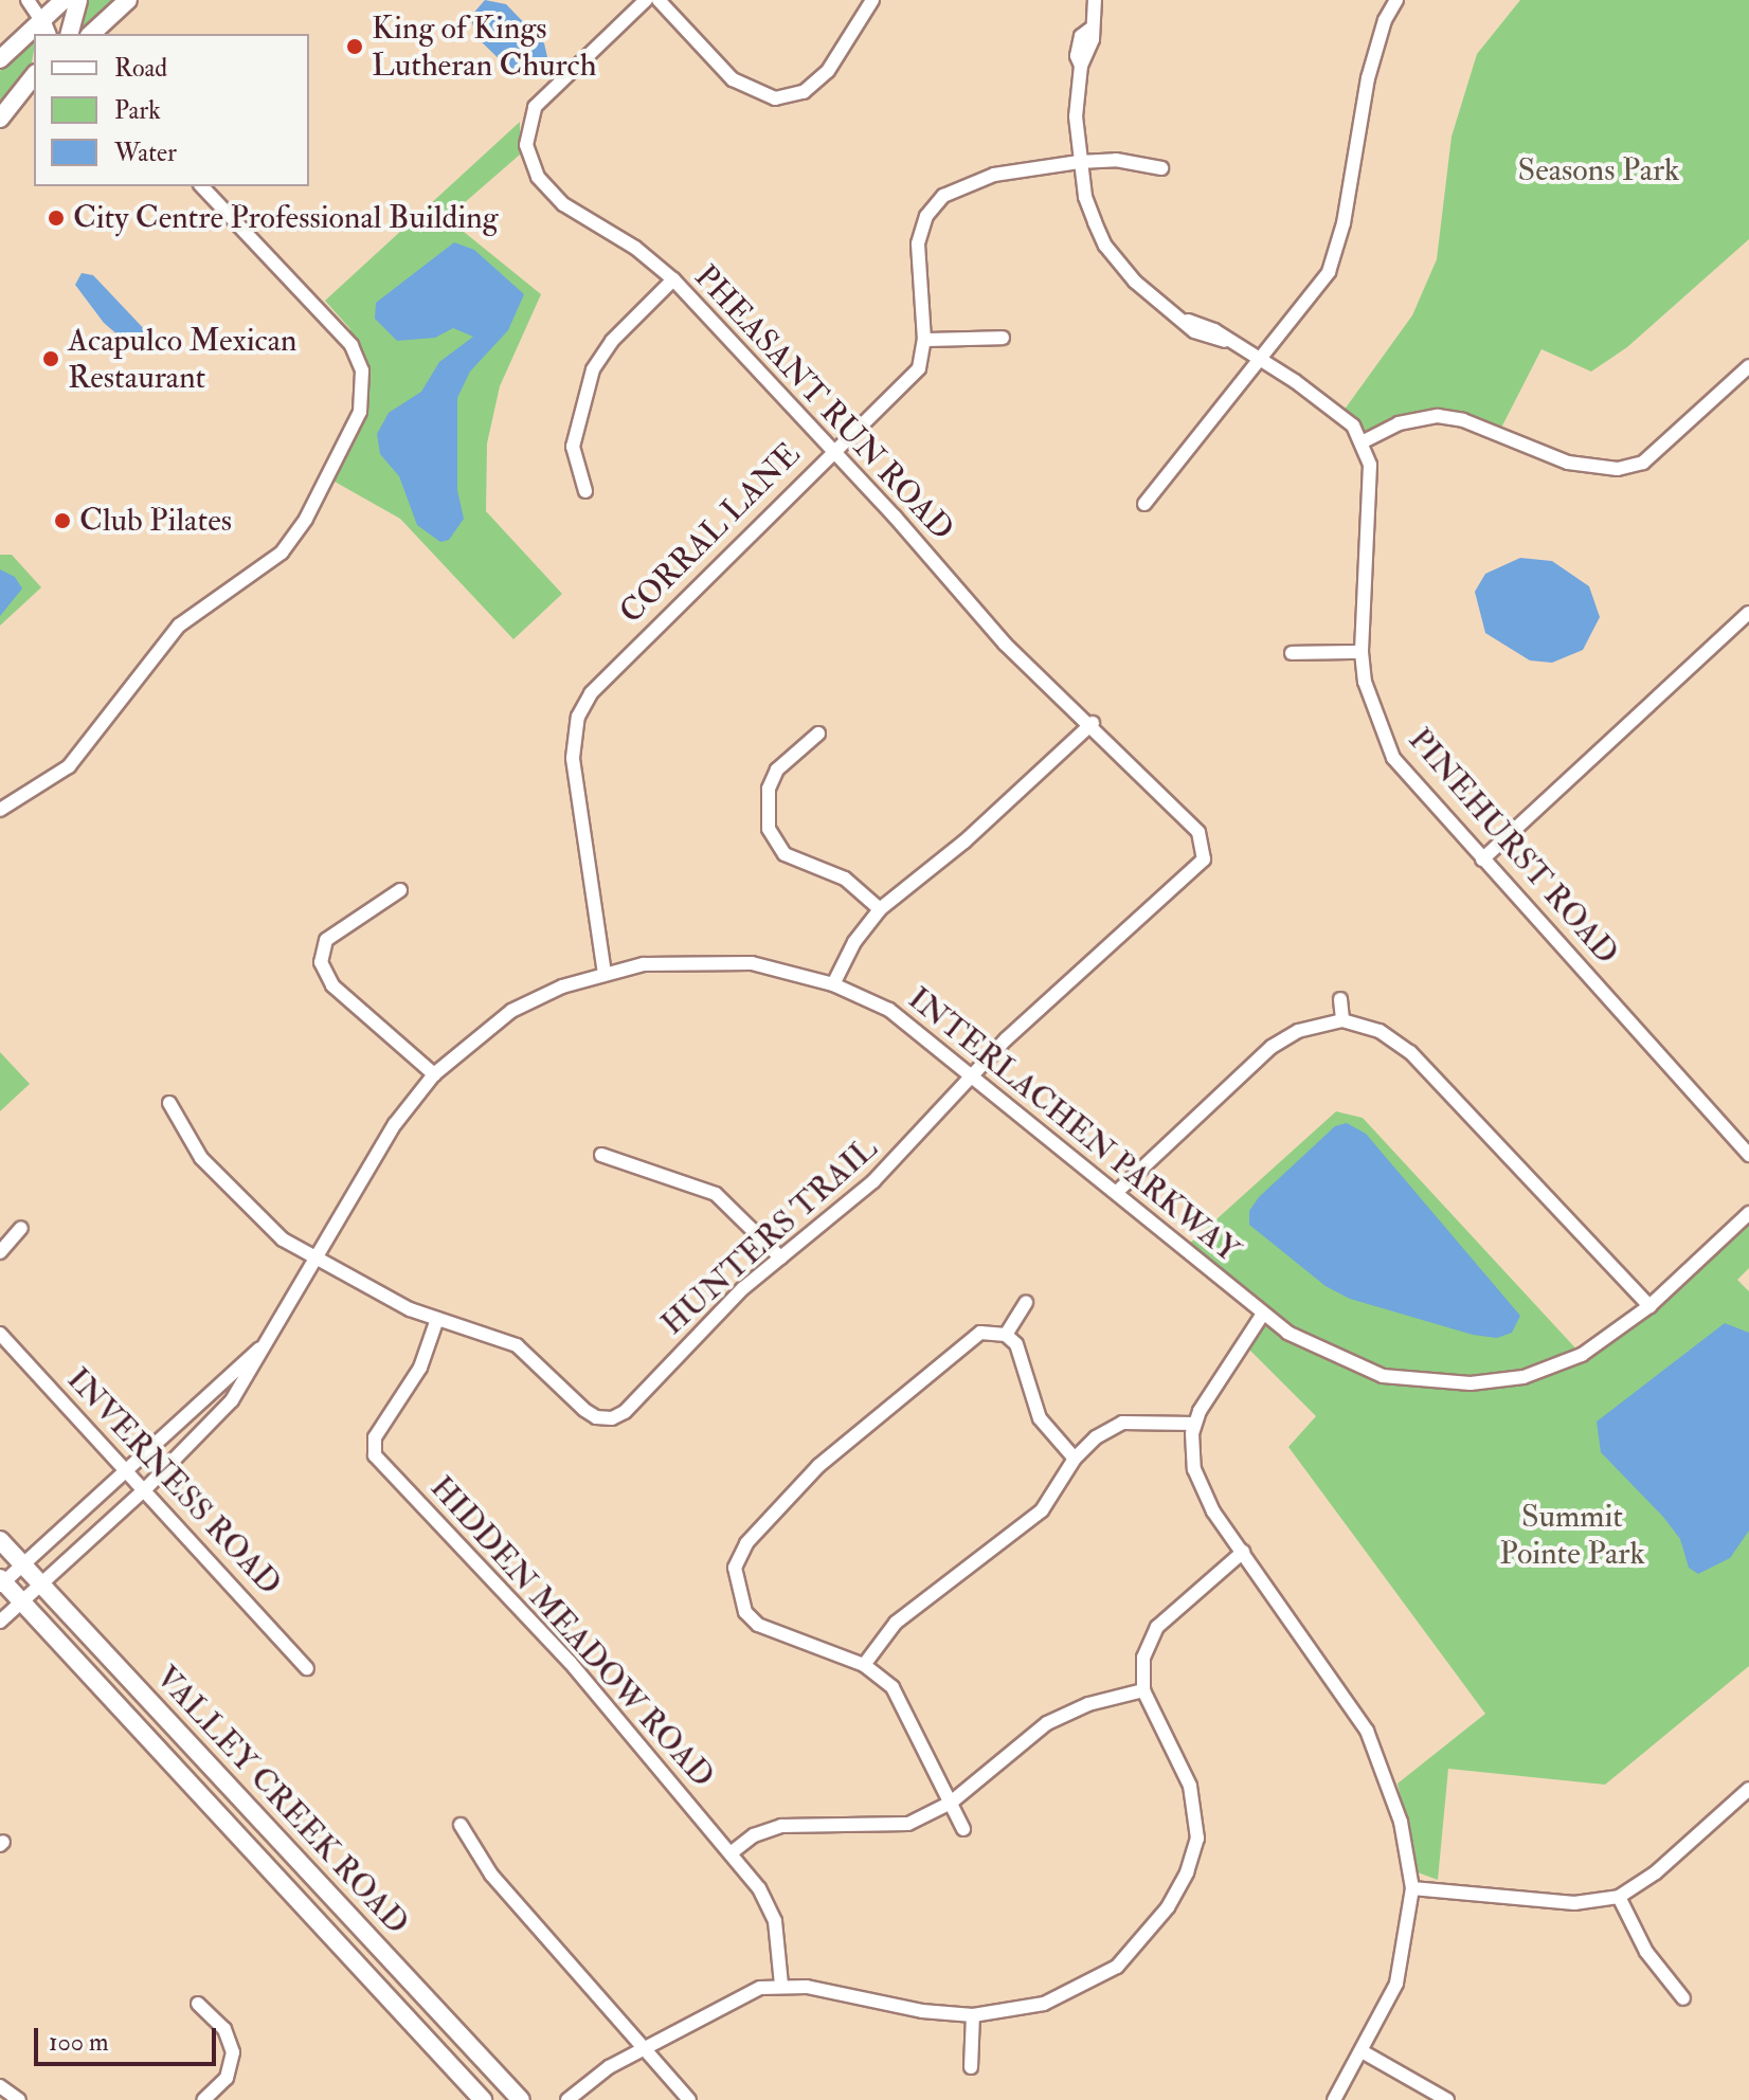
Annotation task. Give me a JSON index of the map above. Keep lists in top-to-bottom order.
{
  "streets": {
    "main road": ["VALLEY CREEK ROAD"],
    "street": [
      "PHEASANT RUN ROAD",
      "CORRAL LANE",
      "PINEHURST ROAD",
      "INTERLACHEN PARKWAY",
      "HUNTERS TRAIL",
      "INVERNESS ROAD",
      "HIDDEN MEADOW ROAD"
    ]
  },
  "crossings": [
    ["PHEASANT RUN ROAD", "CORRAL LANE"],
    ["PHEASANT RUN ROAD", "HUNTERS TRAIL"],
    ["CORRAL LANE", "PINEHURST ROAD"],
    ["CORRAL LANE", "INTERLACHEN PARKWAY"],
    ["INTERLACHEN PARKWAY", "HUNTERS TRAIL"],
    ["INTERLACHEN PARKWAY", "INVERNESS ROAD"],
    ["INTERLACHEN PARKWAY", "VALLEY CREEK ROAD"],
    ["HUNTERS TRAIL", "HIDDEN MEADOW ROAD"]
  ],
  "parks": ["Seasons Park", "Summit Pointe Park"],
  "places": [
    "King of Kings Lutheran Church",
    "City Centre Professional Building",
    "Acapulco Mexican Restaurant",
    "Club Pilates"
  ],
  "legend": ["Road", "Park", "Water"],
  "scale_bar": "100 m"
}
